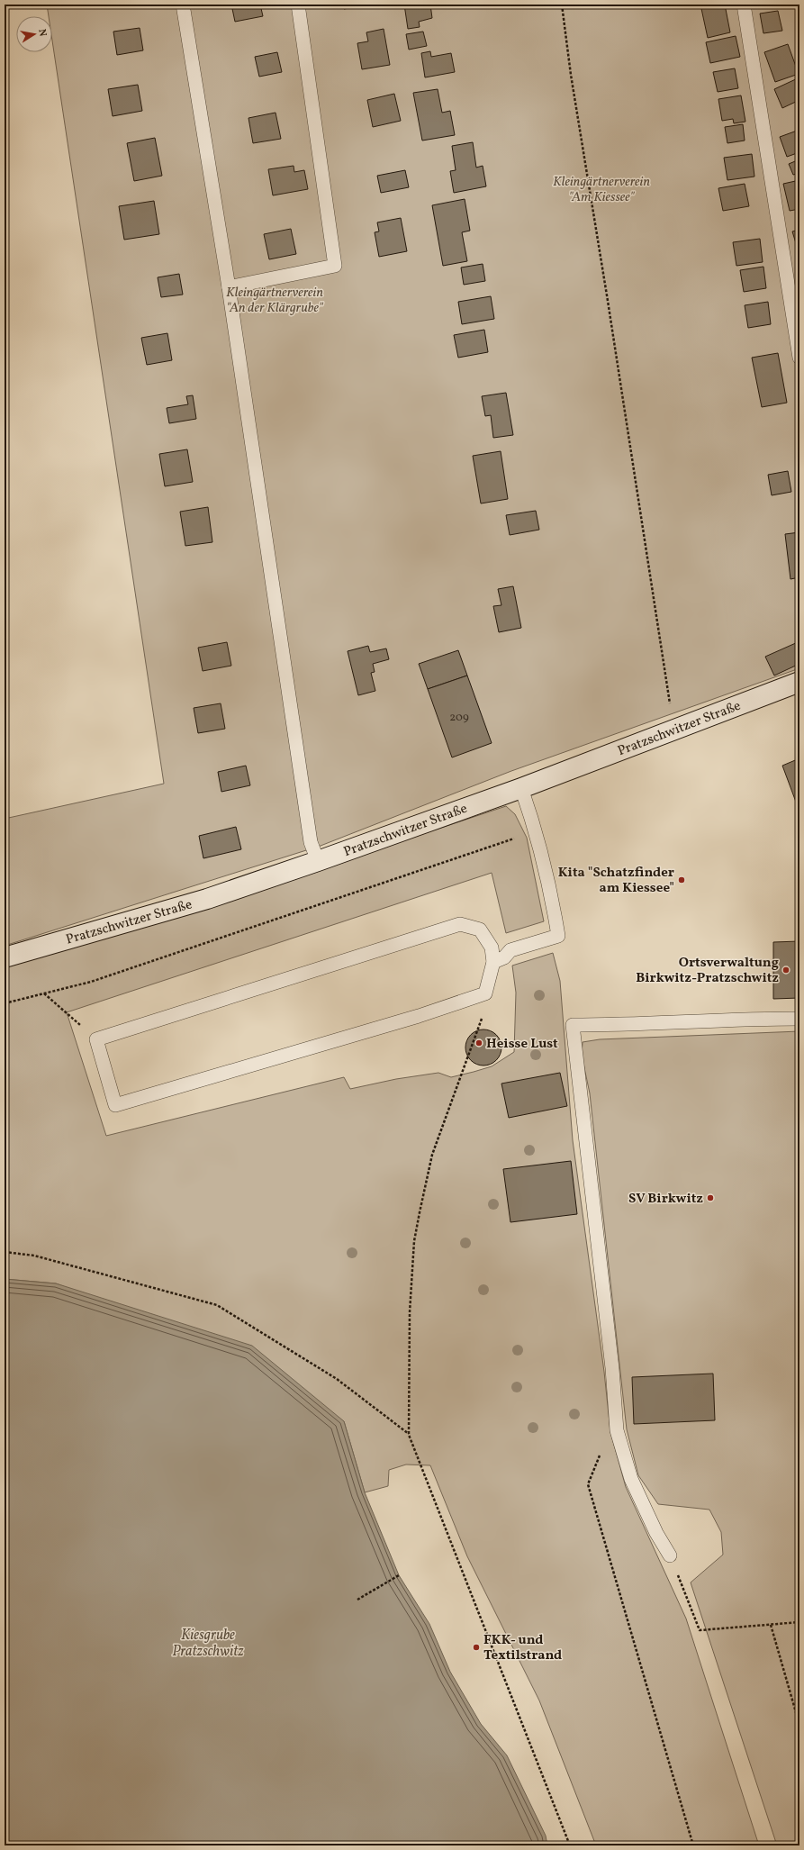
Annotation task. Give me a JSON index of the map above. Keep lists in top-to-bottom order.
{
  "streets": {
    "street": ["Pratzschwitzer Straße"]
  },
  "water": ["Kiesgrube Pratzschwitz"],
  "parks": ["Kleingärtnerverein \"Am Kiessee\"", "Kleingärtnerverein \"An der Klärgrube\""],
  "places": [
    "Kita \"Schatzfinder am Kiessee\"",
    "Ortsverwaltung Birkwitz-Pratzschwitz",
    "Heisse Lust",
    "SV Birkwitz",
    "FKK- und Textilstrand"
  ],
  "house_numbers": ["209"],
  "north": "right"
}
